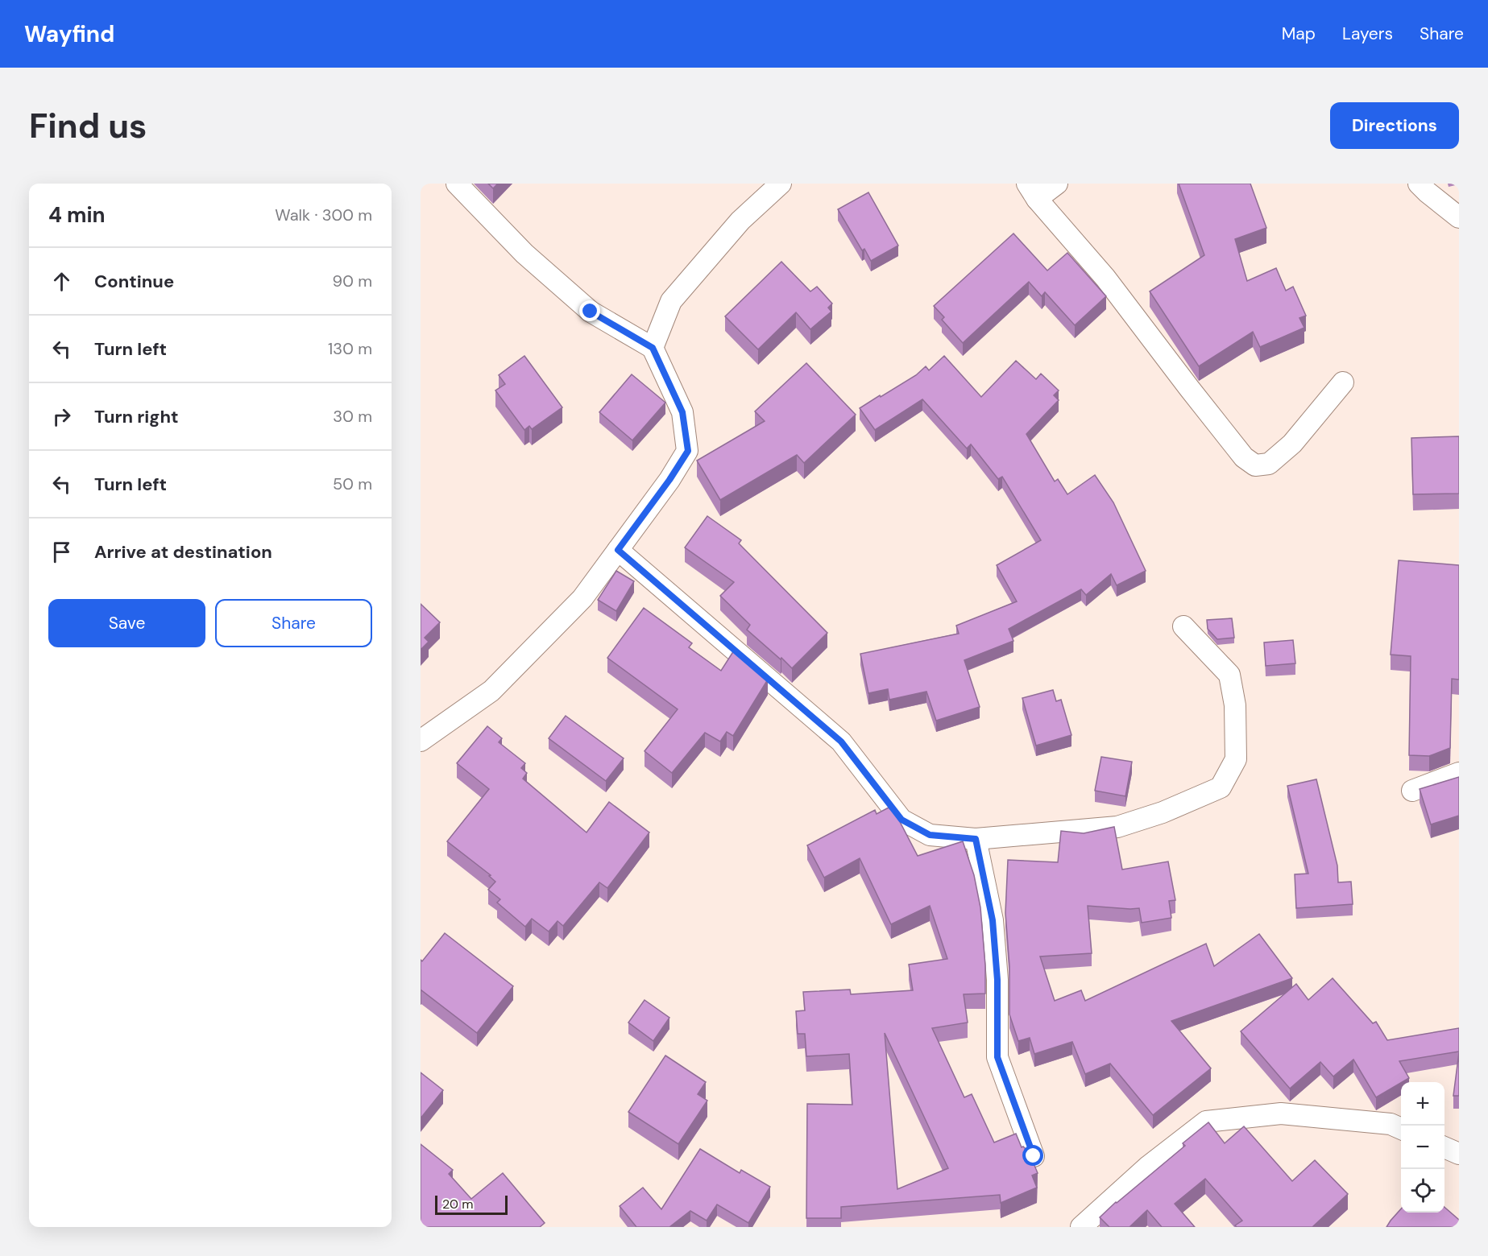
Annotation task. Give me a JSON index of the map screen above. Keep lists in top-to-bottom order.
{
  "scale_bar": "20 m",
  "page": {
    "header": "Wayfind",
    "nav": ["Map", "Layers", "Share"],
    "buttons": [
      "Directions",
      ["Save", "Share"]
    ],
    "title": "Find us",
    "heading": ["4 min", "Walk · 300 m"],
    "list": [
      ["Continue", "90 m"],
      ["Turn left", "130 m"],
      ["Turn right", "30 m"],
      ["Turn left", "50 m"],
      "Arrive at destination"
    ],
    "map_buttons": ["+", "−"],
    "scale": "20 m"
  }
}
